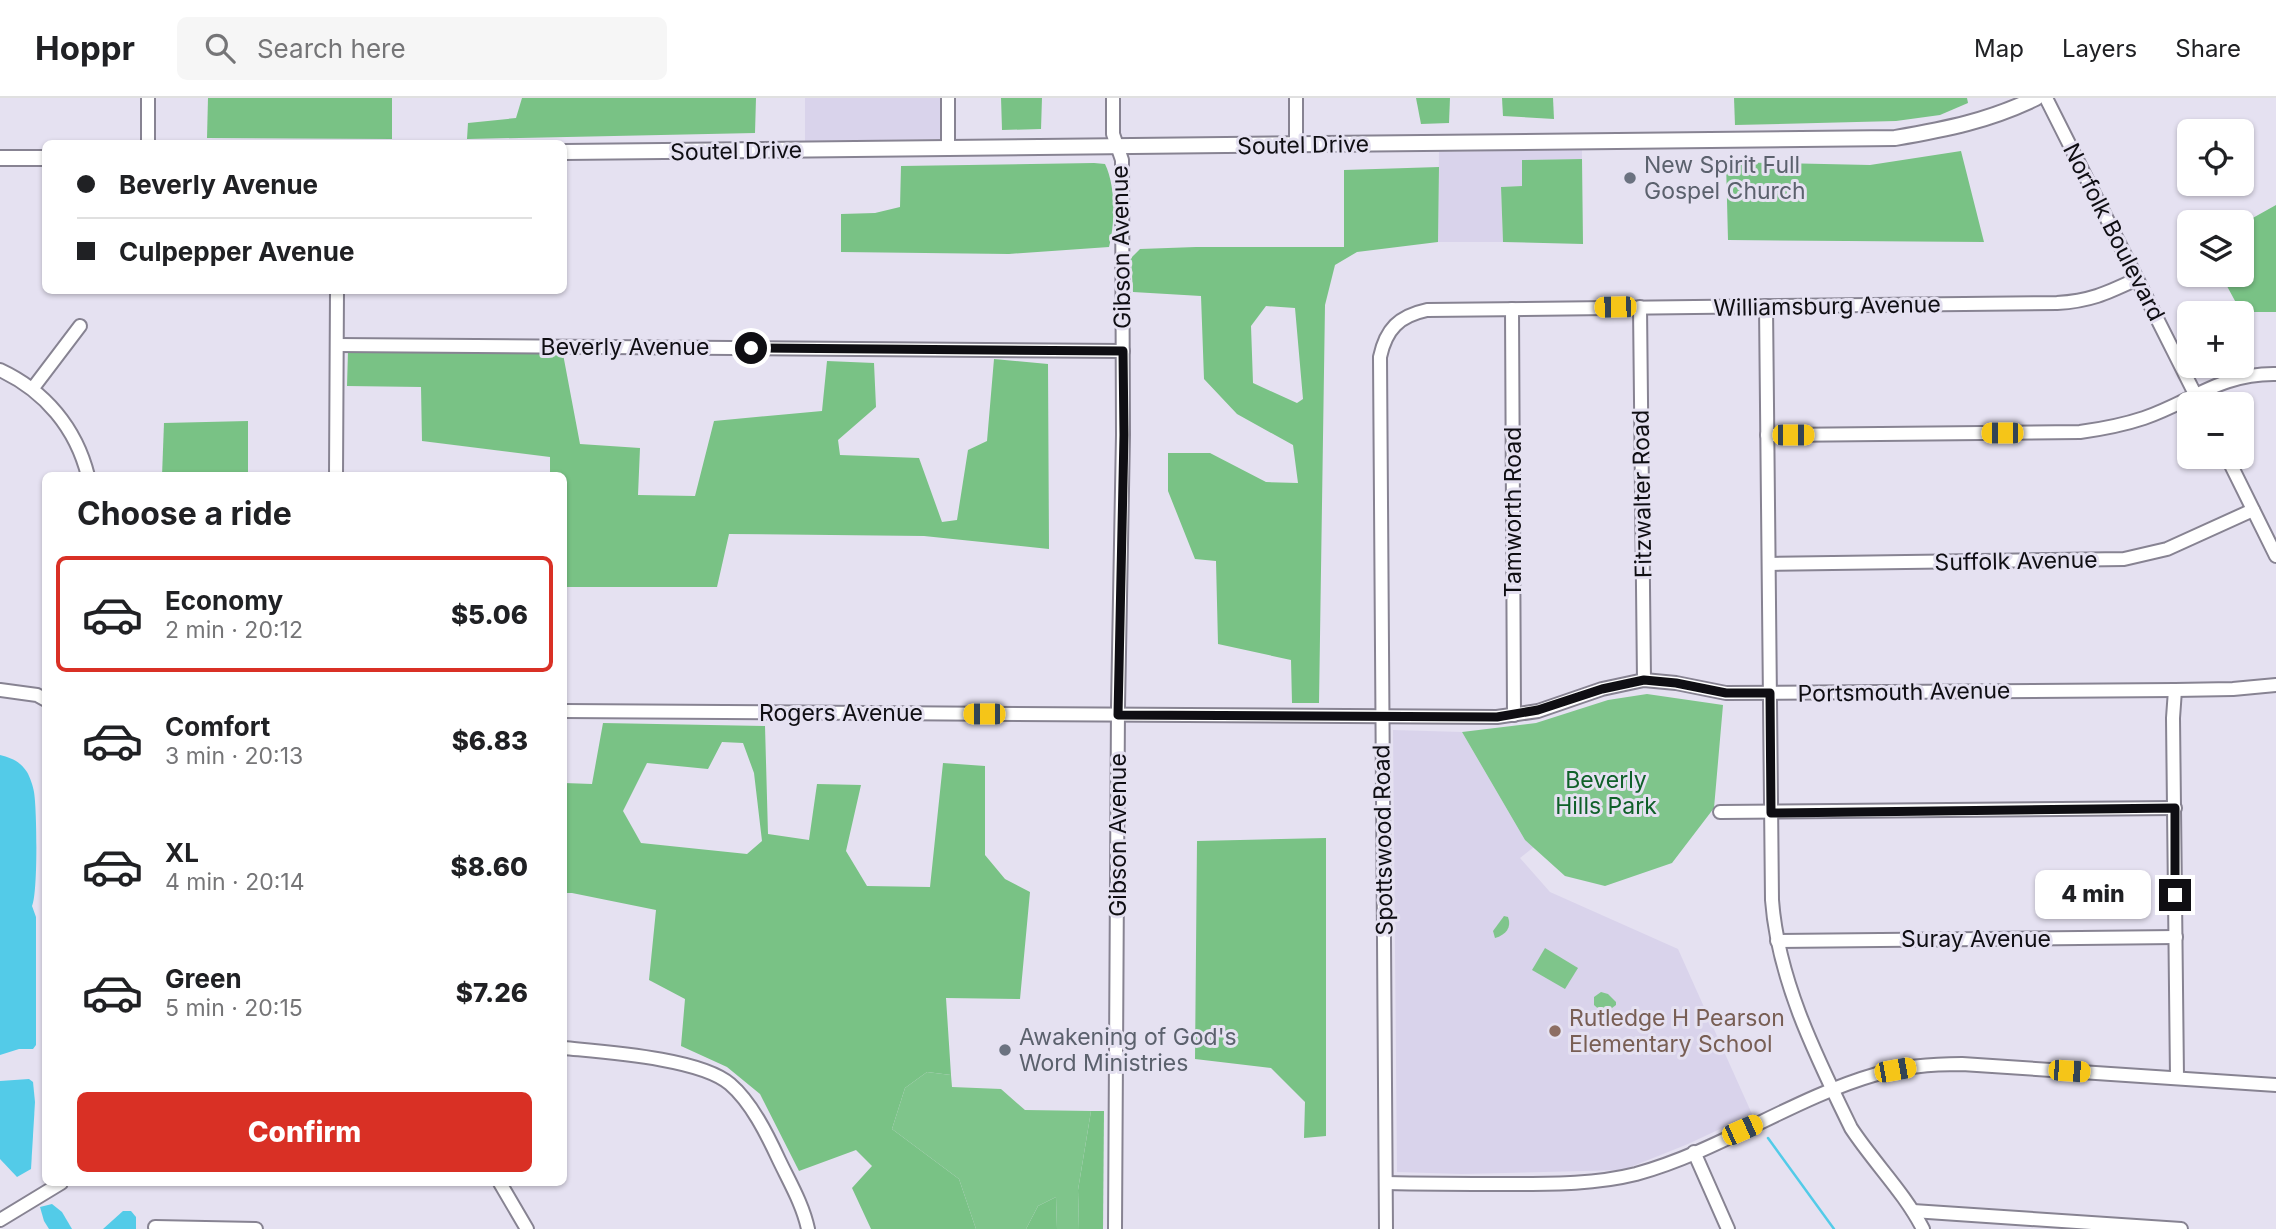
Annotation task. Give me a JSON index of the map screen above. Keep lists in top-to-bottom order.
{
  "streets": {
    "main road": ["Soutel Drive"],
    "street": [
      "Norfolk Boulevard",
      "Gibson Avenue",
      "Williamsburg Avenue",
      "Beverly Avenue",
      "Fitzwalter Road",
      "Tamworth Road",
      "Suffolk Avenue",
      "Portsmouth Avenue",
      "Rogers Avenue",
      "Spottswood Road",
      "Suray Avenue"
    ]
  },
  "crossings": [
    ["Soutel Drive", "Gibson Avenue"],
    ["Norfolk Boulevard", "Williamsburg Avenue"],
    ["Gibson Avenue", "Beverly Avenue"],
    ["Gibson Avenue", "Portsmouth Avenue"],
    ["Gibson Avenue", "Rogers Avenue"],
    ["Williamsburg Avenue", "Fitzwalter Road"],
    ["Williamsburg Avenue", "Tamworth Road"],
    ["Williamsburg Avenue", "Spottswood Road"],
    ["Fitzwalter Road", "Portsmouth Avenue"],
    ["Tamworth Road", "Portsmouth Avenue"],
    ["Tamworth Road", "Spottswood Road"],
    ["Portsmouth Avenue", "Rogers Avenue"],
    ["Portsmouth Avenue", "Spottswood Road"]
  ],
  "parks": ["Beverly Hills Park"],
  "places": ["New Spirit Full Gospel Church", "Rutledge H Pearson Elementary School", "Awakening of God's Word Ministries"],
  "page": {
    "header": "Hoppr",
    "search": "Search here",
    "nav": ["Map", "Layers", "Share"],
    "map_buttons": ["+", "−"],
    "banner": ["Beverly Avenue", "Culpepper Avenue"],
    "heading": "Choose a ride",
    "list": [
      {
        "name": "Economy",
        "note": "2 min · 20:12",
        "value": "$5.06"
      },
      {
        "name": "Comfort",
        "note": "3 min · 20:13",
        "value": "$6.83"
      },
      {
        "name": "XL",
        "note": "4 min · 20:14",
        "value": "$8.60"
      },
      {
        "name": "Green",
        "note": "5 min · 20:15",
        "value": "$7.26"
      }
    ],
    "bubble": "4 min",
    "buttons": "Confirm"
  }
}
